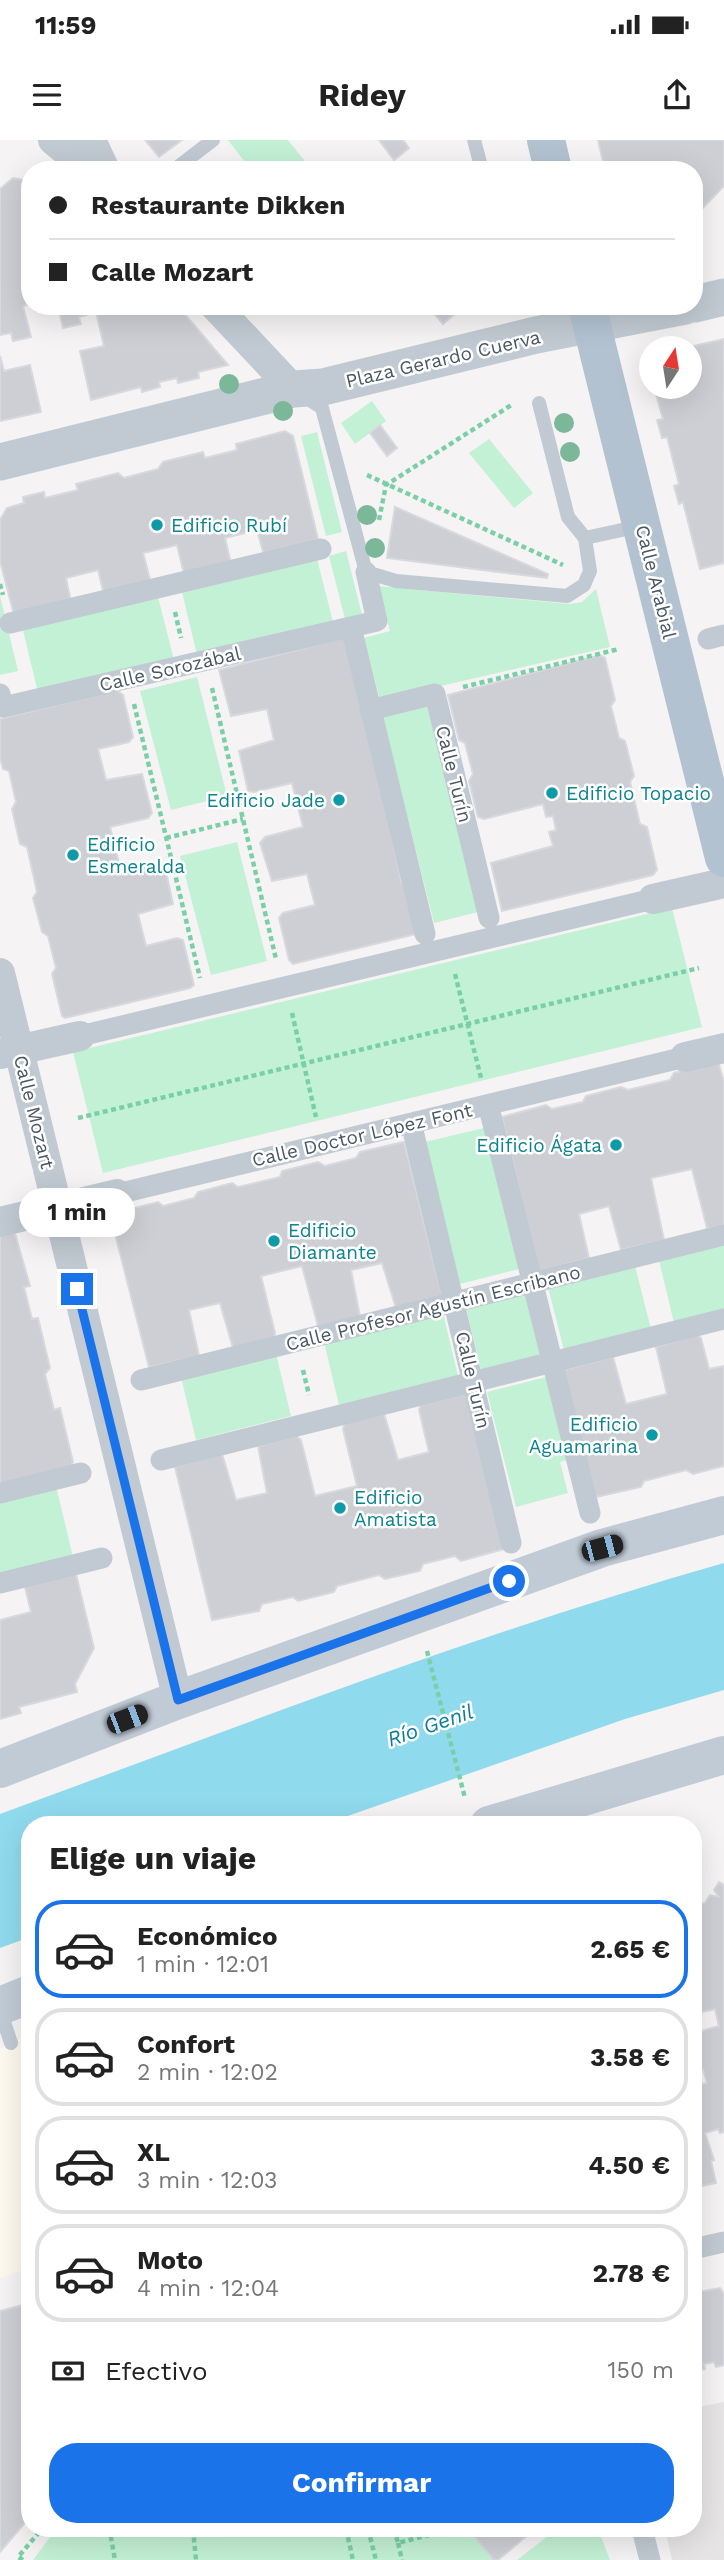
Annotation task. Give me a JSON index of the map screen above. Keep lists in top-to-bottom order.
{
  "streets": {
    "main road": ["Calle Arabial"],
    "street": [
      "Plaza Gerardo Cuerva",
      "Calle Sorozábal",
      "Calle Turín",
      "Calle Mozart",
      "Calle Doctor López Font",
      "Calle Profesor Agustín Escribano"
    ]
  },
  "crossings": [
    ["Plaza Gerardo Cuerva", "Calle Arabial"],
    ["Calle Turín", "Calle Profesor Agustín Escribano"],
    ["Calle Mozart", "Calle Doctor López Font"]
  ],
  "water": ["Río Genil"],
  "places": [
    "Edificio Rubí",
    "Edificio Topacio",
    "Edificio Jade",
    "Edificio Esmeralda",
    "Edificio Ágata",
    "Edificio Diamante",
    "Edificio Aguamarina",
    "Edificio Amatista"
  ],
  "north": "top",
  "page": {
    "status": "11:59",
    "header": "Ridey",
    "banner": ["Restaurante Dikken", "Calle Mozart"],
    "bubble": "1 min",
    "heading": "Elige un viaje",
    "list": [
      {
        "name": "Económico",
        "note": "1 min · 12:01",
        "value": "2.65 €"
      },
      {
        "name": "Confort",
        "note": "2 min · 12:02",
        "value": "3.58 €"
      },
      {
        "name": "XL",
        "note": "3 min · 12:03",
        "value": "4.50 €"
      },
      {
        "name": "Moto",
        "note": "4 min · 12:04",
        "value": "2.78 €"
      }
    ],
    "pay": ["Efectivo", "150 m"],
    "buttons": "Confirmar"
  }
}
